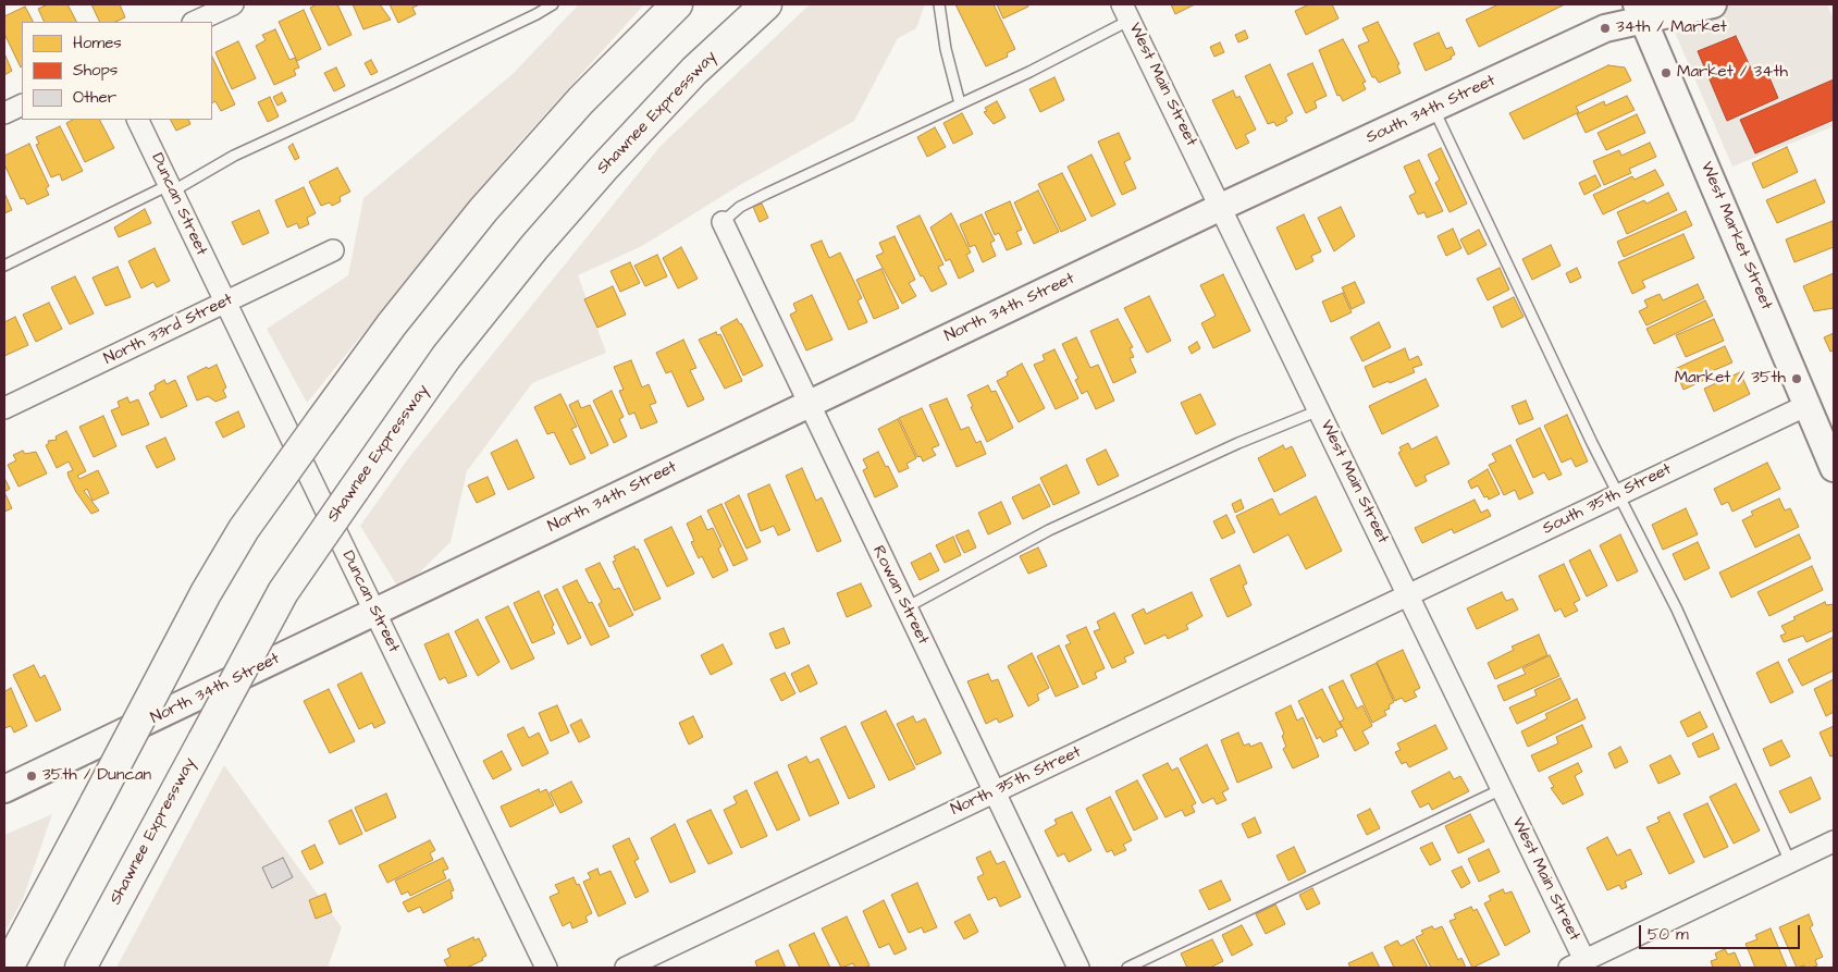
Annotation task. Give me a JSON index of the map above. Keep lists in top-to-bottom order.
{
  "streets": {
    "highway": ["Shawnee Expressway"],
    "street": [
      "West Main Street",
      "South 34th Street",
      "Duncan Street",
      "West Market Street",
      "North 34th Street",
      "North 33rd Street",
      "South 35th Street",
      "Rowan Street",
      "North 35th Street"
    ]
  },
  "crossings": [
    ["West Main Street", "South 34th Street"],
    ["West Main Street", "North 34th Street"],
    ["West Main Street", "South 35th Street"],
    ["West Main Street", "North 35th Street"],
    ["South 34th Street", "West Market Street"],
    ["South 34th Street", "North 34th Street"],
    ["Duncan Street", "North 34th Street"],
    ["Duncan Street", "North 33rd Street"],
    ["West Market Street", "South 35th Street"],
    ["North 34th Street", "Rowan Street"],
    ["South 35th Street", "North 35th Street"],
    ["Rowan Street", "North 35th Street"]
  ],
  "places": [
    "34th / Market",
    "Market / 34th",
    "Market / 35th",
    "35th / Duncan"
  ],
  "legend": ["Homes", "Shops", "Other"],
  "scale_bar": "50 m"
}
